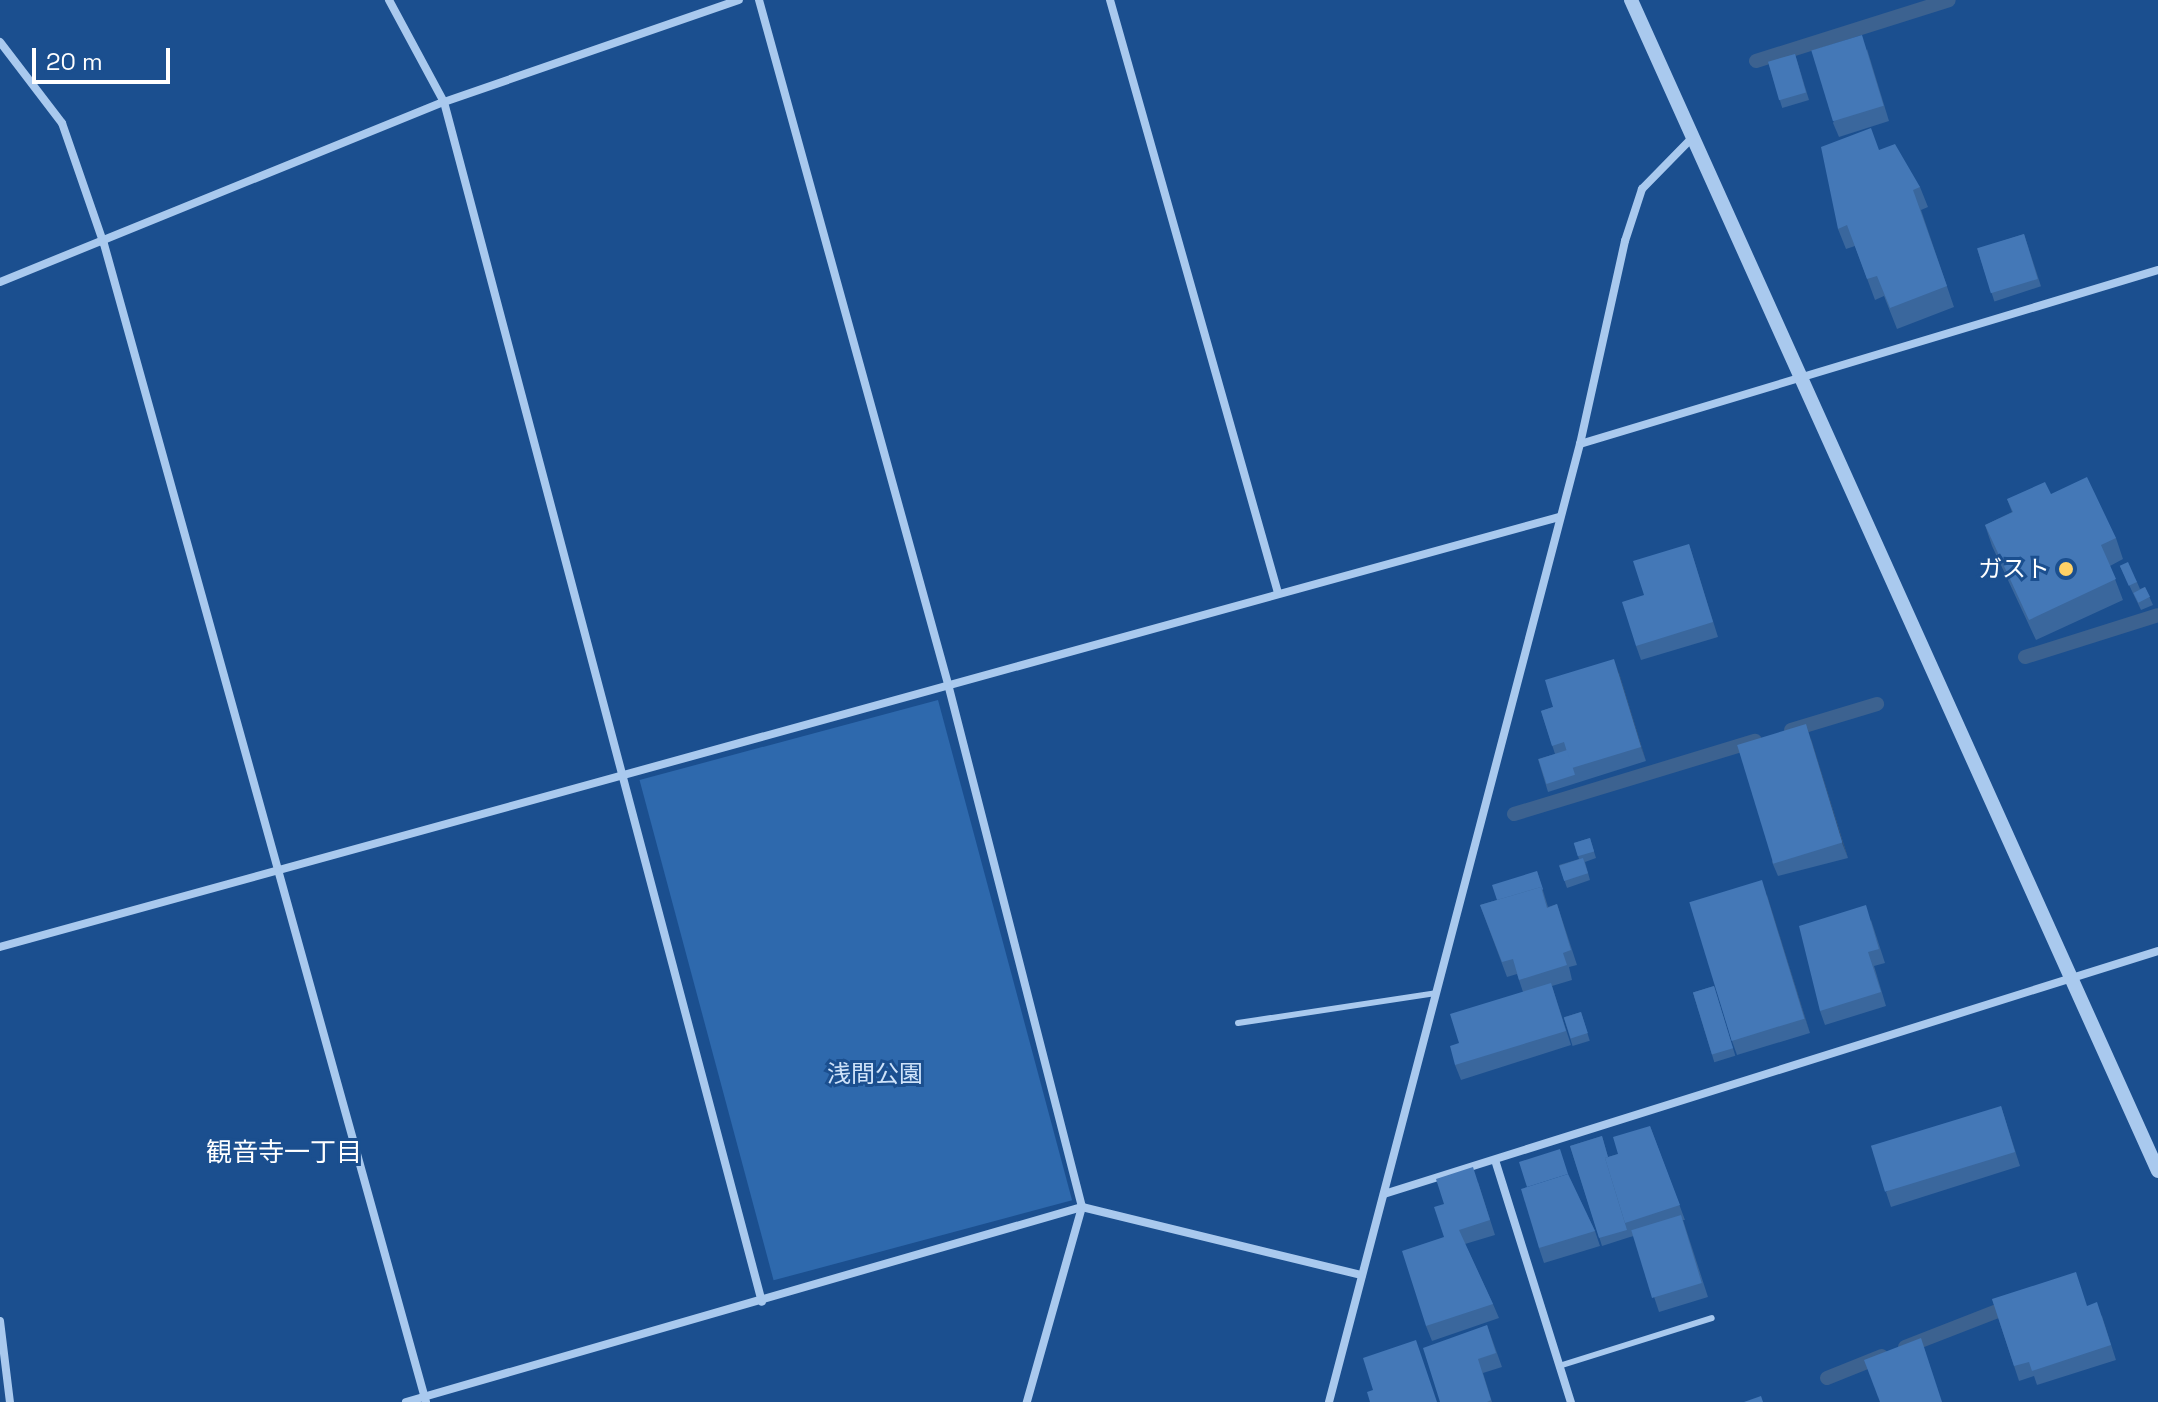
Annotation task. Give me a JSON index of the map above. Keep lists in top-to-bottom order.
{
  "districts": ["観音寺一丁目"],
  "parks": ["浅間公園"],
  "places": ["ガスト"],
  "scale_bar": "20 m"
}
